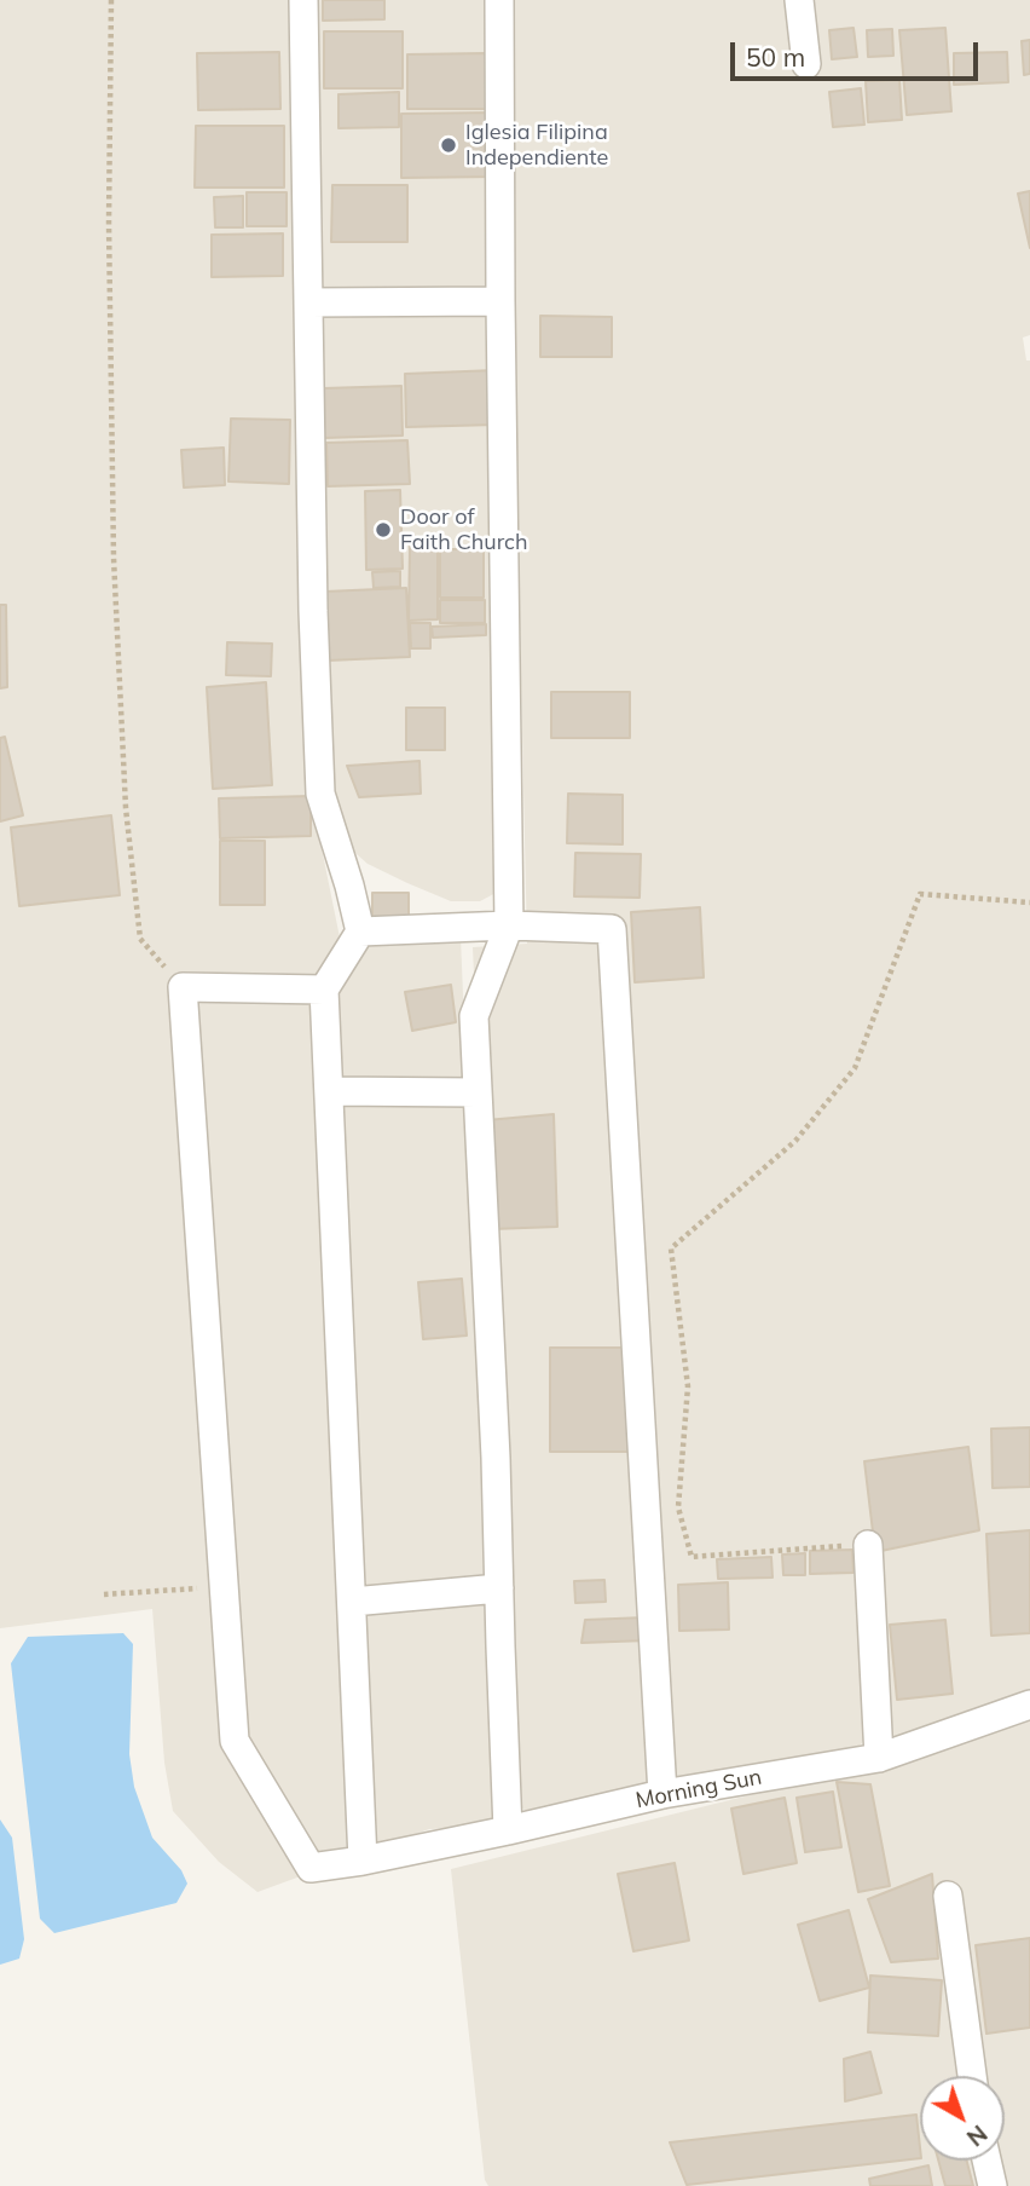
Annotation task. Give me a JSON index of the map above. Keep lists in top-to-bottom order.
{
  "streets": {
    "street": ["Morning Sun"]
  },
  "places": ["Iglesia Filipina Independiente", "Door of Faith Church"],
  "scale_bar": "50 m",
  "north": "bottom right"
}
